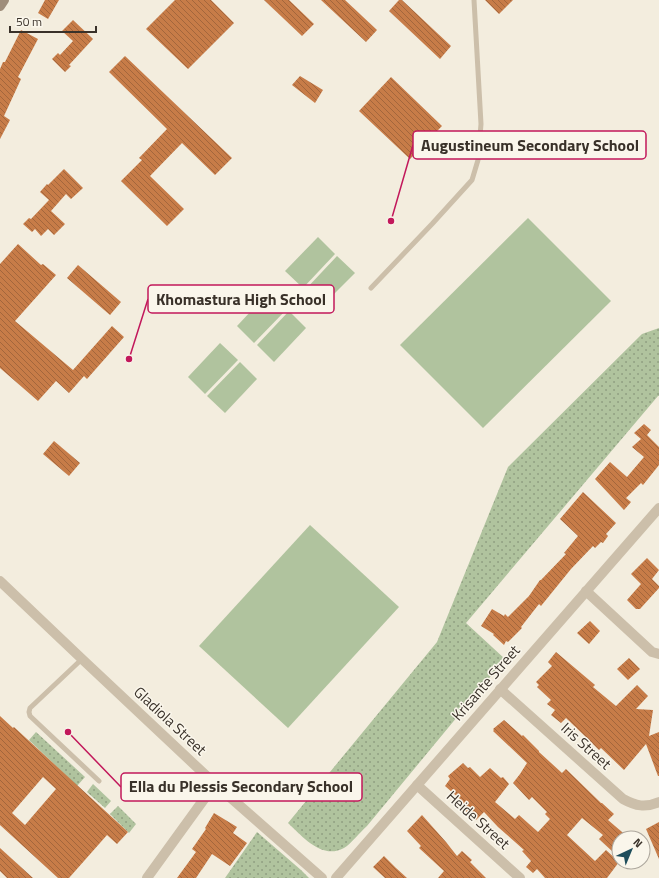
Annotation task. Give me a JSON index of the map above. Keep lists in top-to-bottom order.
{
  "streets": {
    "street": [
      "Krisante Street",
      "Gladiola Street",
      "Iris Street",
      "Heide Street"
    ]
  },
  "crossings": [
    ["Krisante Street", "Iris Street"],
    ["Krisante Street", "Heide Street"]
  ],
  "places": ["Augustineum Secondary School", "Khomastura High School", "Ella du Plessis Secondary School"],
  "scale_bar": "50 m",
  "north": "top right"
}
